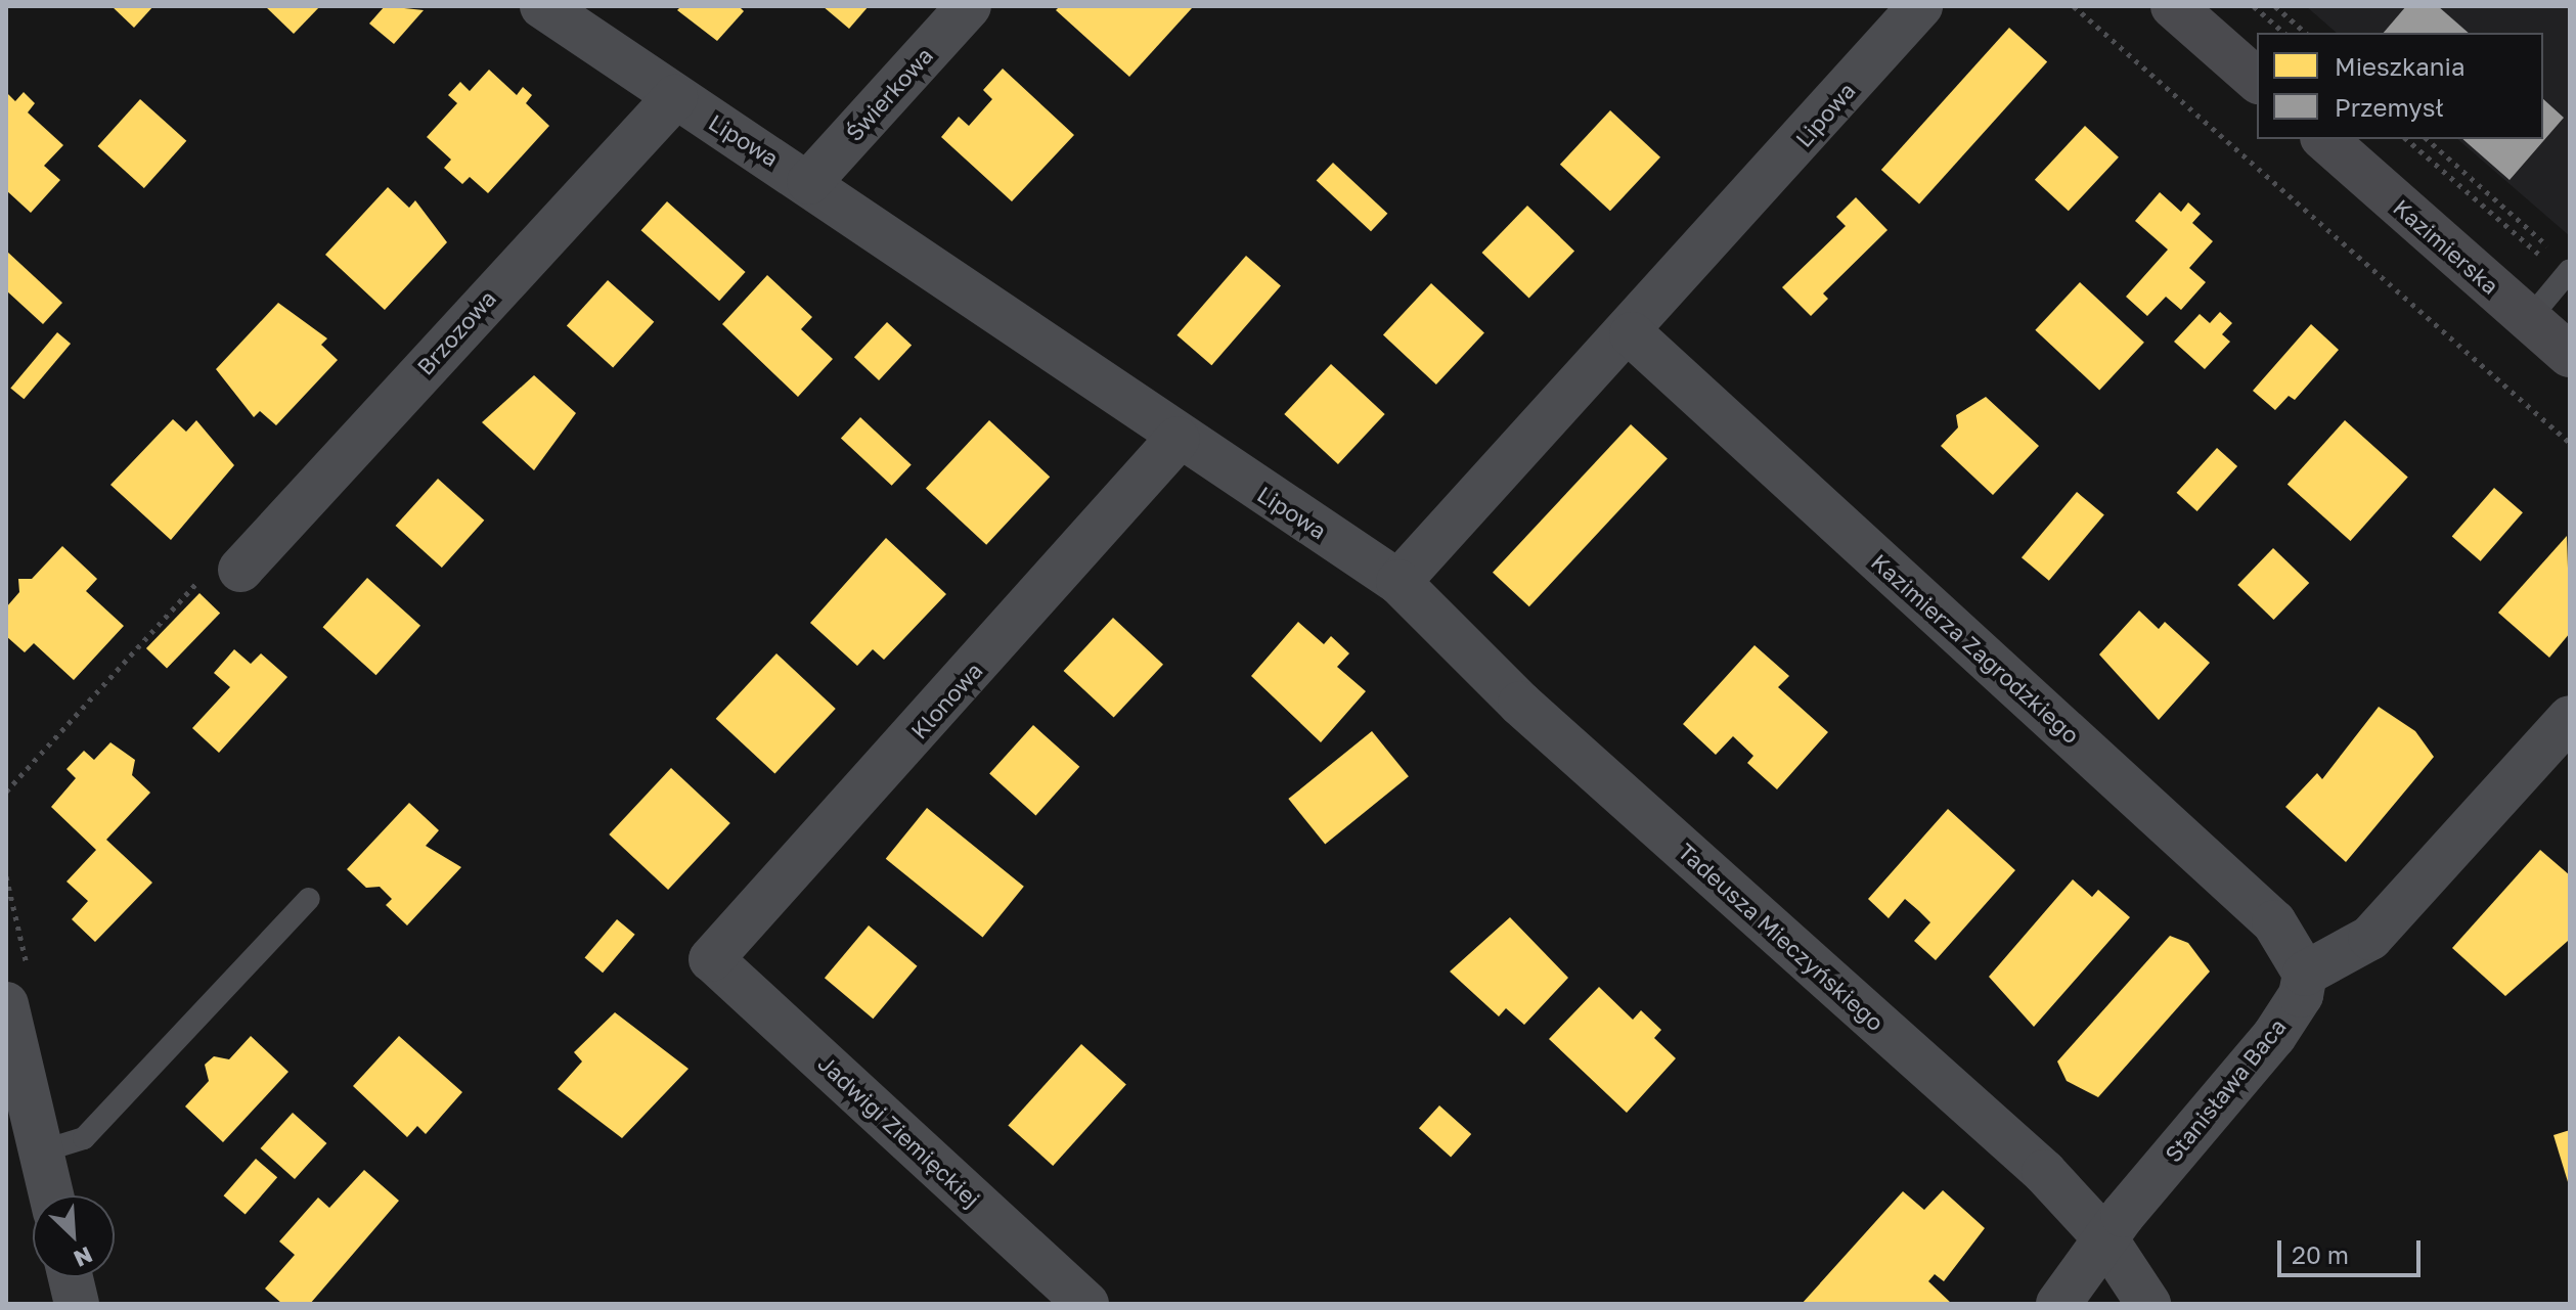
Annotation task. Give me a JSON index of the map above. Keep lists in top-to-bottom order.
{
  "streets": {
    "main road": ["Kazimierska"],
    "street": [
      "Świerkowa",
      "Lipowa",
      "Brzozowa",
      "Kazimierza Zagrodzkiego",
      "Klonowa",
      "Tadeusza Mieczyńskiego",
      "Stanisława Baca",
      "Jadwigi Ziemięckiej"
    ]
  },
  "crossings": [
    ["Świerkowa", "Lipowa"],
    ["Lipowa", "Brzozowa"],
    ["Lipowa", "Kazimierza Zagrodzkiego"],
    ["Lipowa", "Klonowa"],
    ["Lipowa", "Tadeusza Mieczyńskiego"],
    ["Kazimierza Zagrodzkiego", "Stanisława Baca"],
    ["Klonowa", "Jadwigi Ziemięckiej"],
    ["Tadeusza Mieczyńskiego", "Stanisława Baca"]
  ],
  "legend": ["Mieszkania", "Przemysł"],
  "scale_bar": "20 m",
  "north": "bottom right"
}
